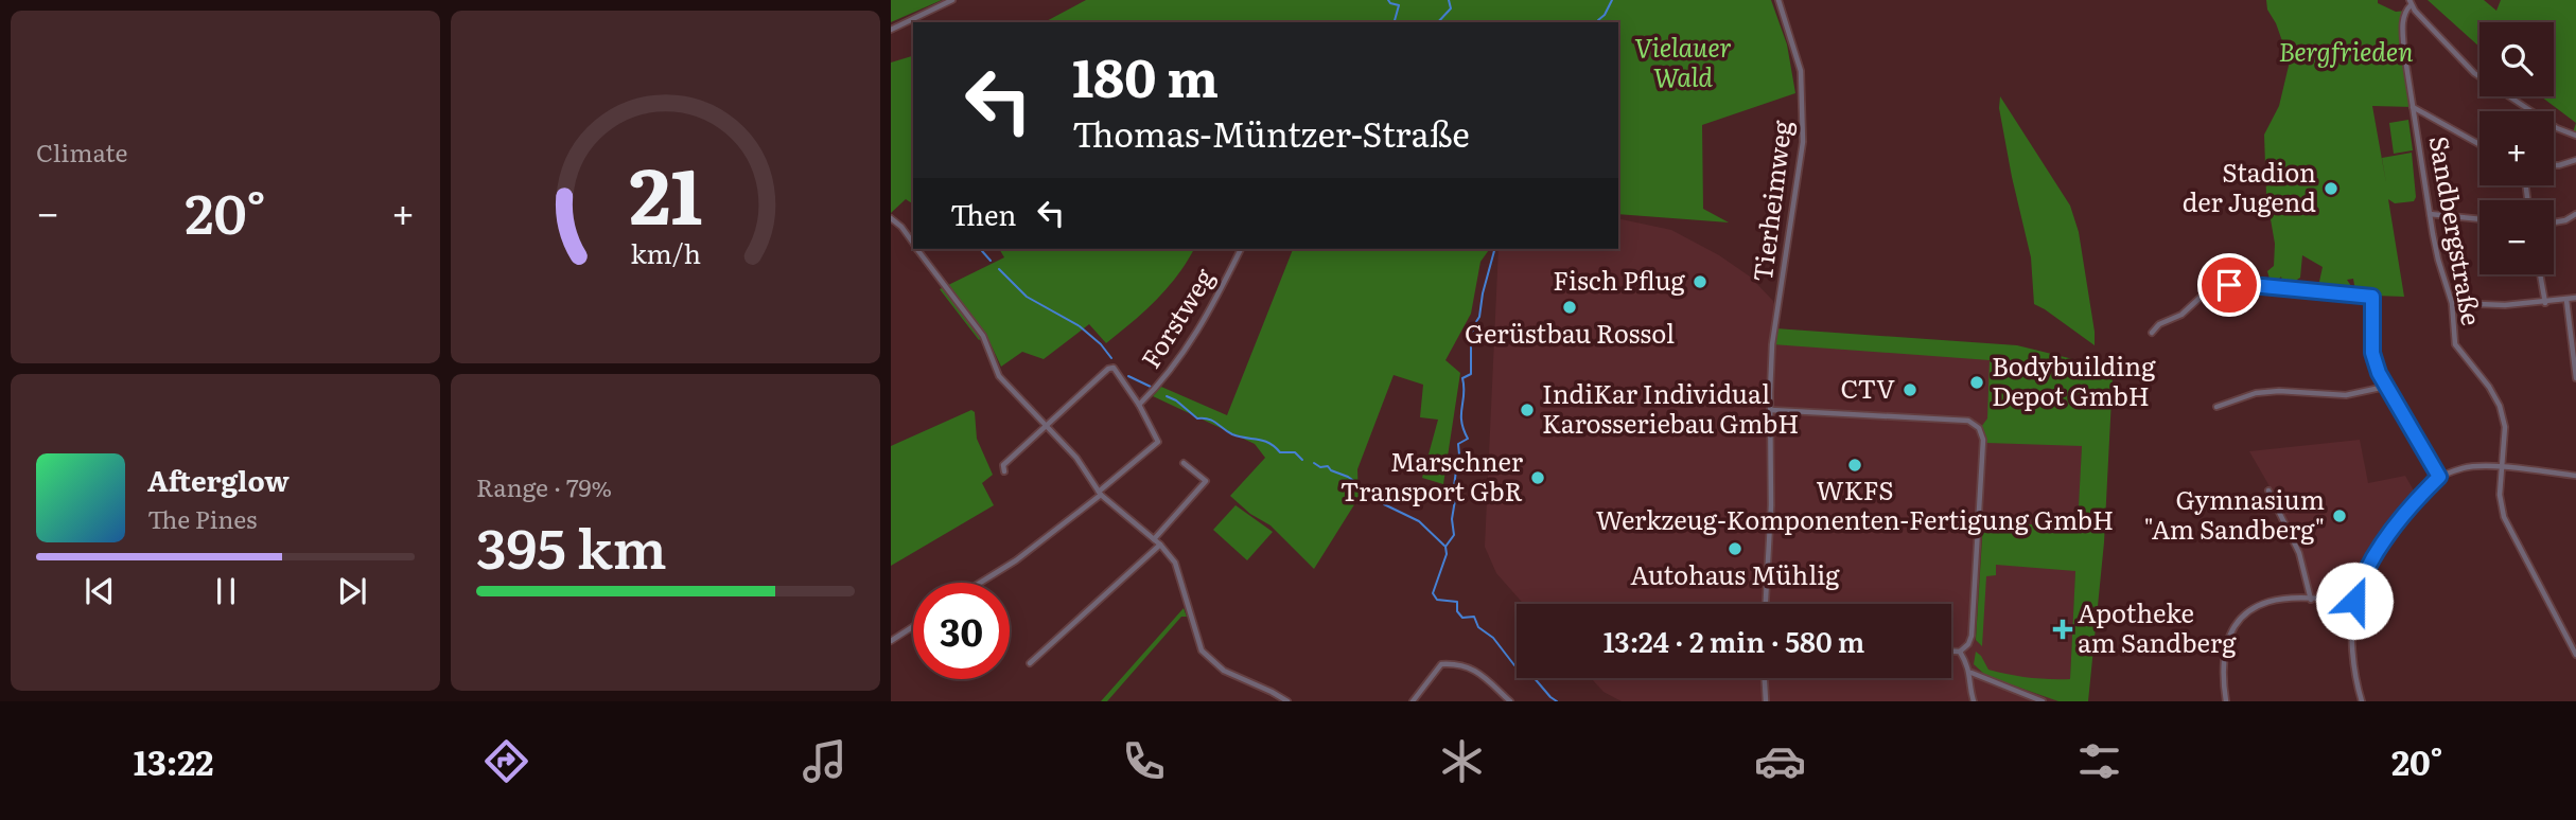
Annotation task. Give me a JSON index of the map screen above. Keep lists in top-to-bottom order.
{
  "streets": {
    "street": ["Tierheimweg", "Sandbergstraße", "Forstweg"]
  },
  "parks": ["Vielauer Wald", "Bergfrieden"],
  "places": {
    "other": [
      "Stadion der Jugend",
      "Fisch Pflug",
      "Gerüstbau Rossol",
      "Bodybuilding Depot GmbH",
      "CTV",
      "IndiKar Individual Karosseriebau GmbH",
      "WKFS Werkzeug-Komponenten-Fertigung GmbH",
      "Marschner Transport GbR",
      "Gymnasium \"Am Sandberg\"",
      "Autohaus Mühlig"
    ],
    "health": ["Apotheke am Sandberg"]
  },
  "page": {
    "tile": [
      "Climate",
      ["Range · 79%", "395 km"]
    ],
    "map_buttons": ["+", "−"],
    "turn": ["180 m", "Thomas-Müntzer-Straße"],
    "then": "Then",
    "heat": ["−", "20°", "+"],
    "song": ["Afterglow", "The Pines"],
    "limit": "30",
    "trip": "13:24 · 2 min · 580 m",
    "tabs": ["13:22", "20°"],
    "gauge": ["21", "km/h"]
  }
}
